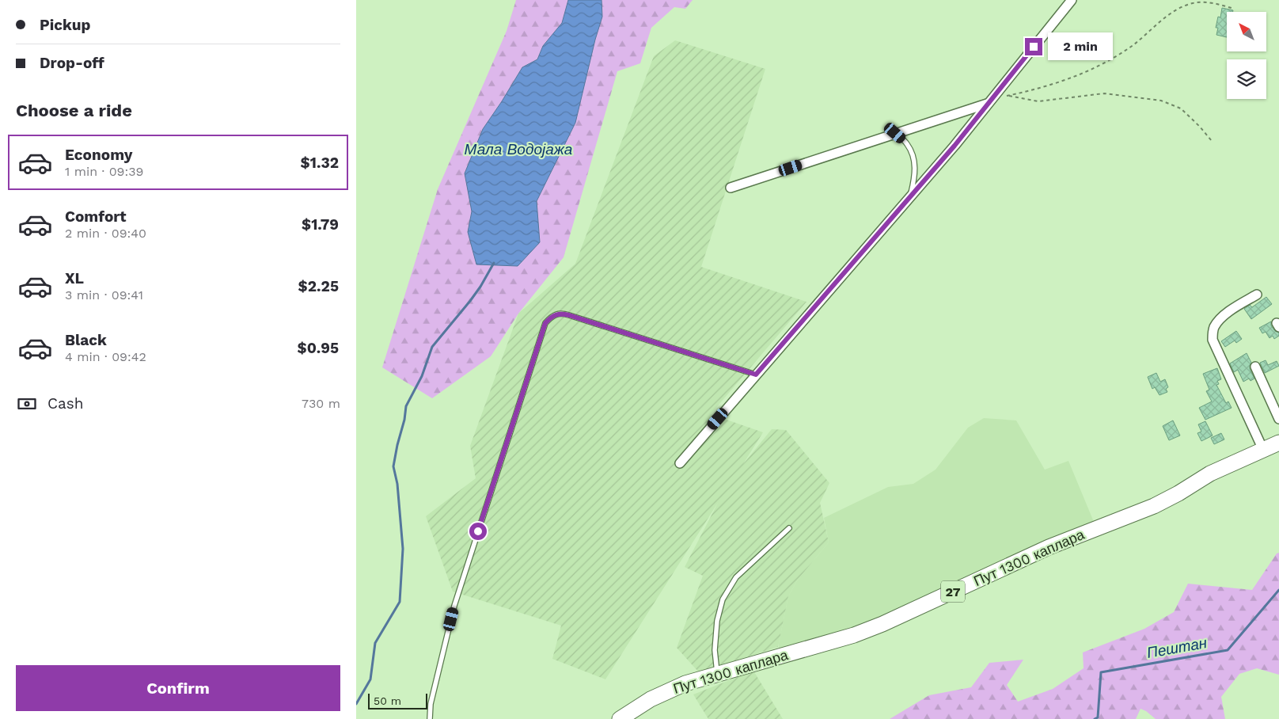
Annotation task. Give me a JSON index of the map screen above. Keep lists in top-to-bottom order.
{
  "streets": {
    "main road": ["Пут 1300 каплара", "27"]
  },
  "water": ["Мала Водојажа", "Пештан"],
  "scale_bar": "50 m",
  "north": "top left",
  "page": {
    "banner": ["Pickup", "Drop-off"],
    "bubble": "2 min",
    "heading": "Choose a ride",
    "list": [
      {
        "name": "Economy",
        "note": "1 min · 09:39",
        "value": "$1.32"
      },
      {
        "name": "Comfort",
        "note": "2 min · 09:40",
        "value": "$1.79"
      },
      {
        "name": "XL",
        "note": "3 min · 09:41",
        "value": "$2.25"
      },
      {
        "name": "Black",
        "note": "4 min · 09:42",
        "value": "$0.95"
      }
    ],
    "pay": ["Cash", "730 m"],
    "buttons": "Confirm",
    "scale": "50 m"
  }
}
